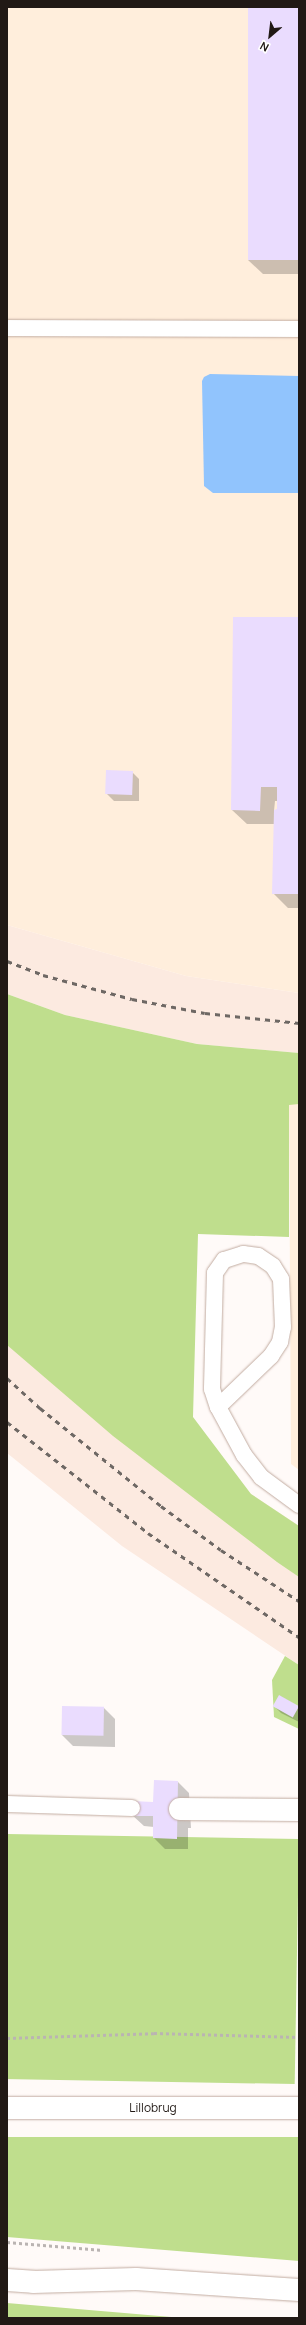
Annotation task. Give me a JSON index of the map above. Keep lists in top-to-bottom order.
{
  "streets": {
    "main road": ["Lillobrug"]
  },
  "north": "bottom left"
}
